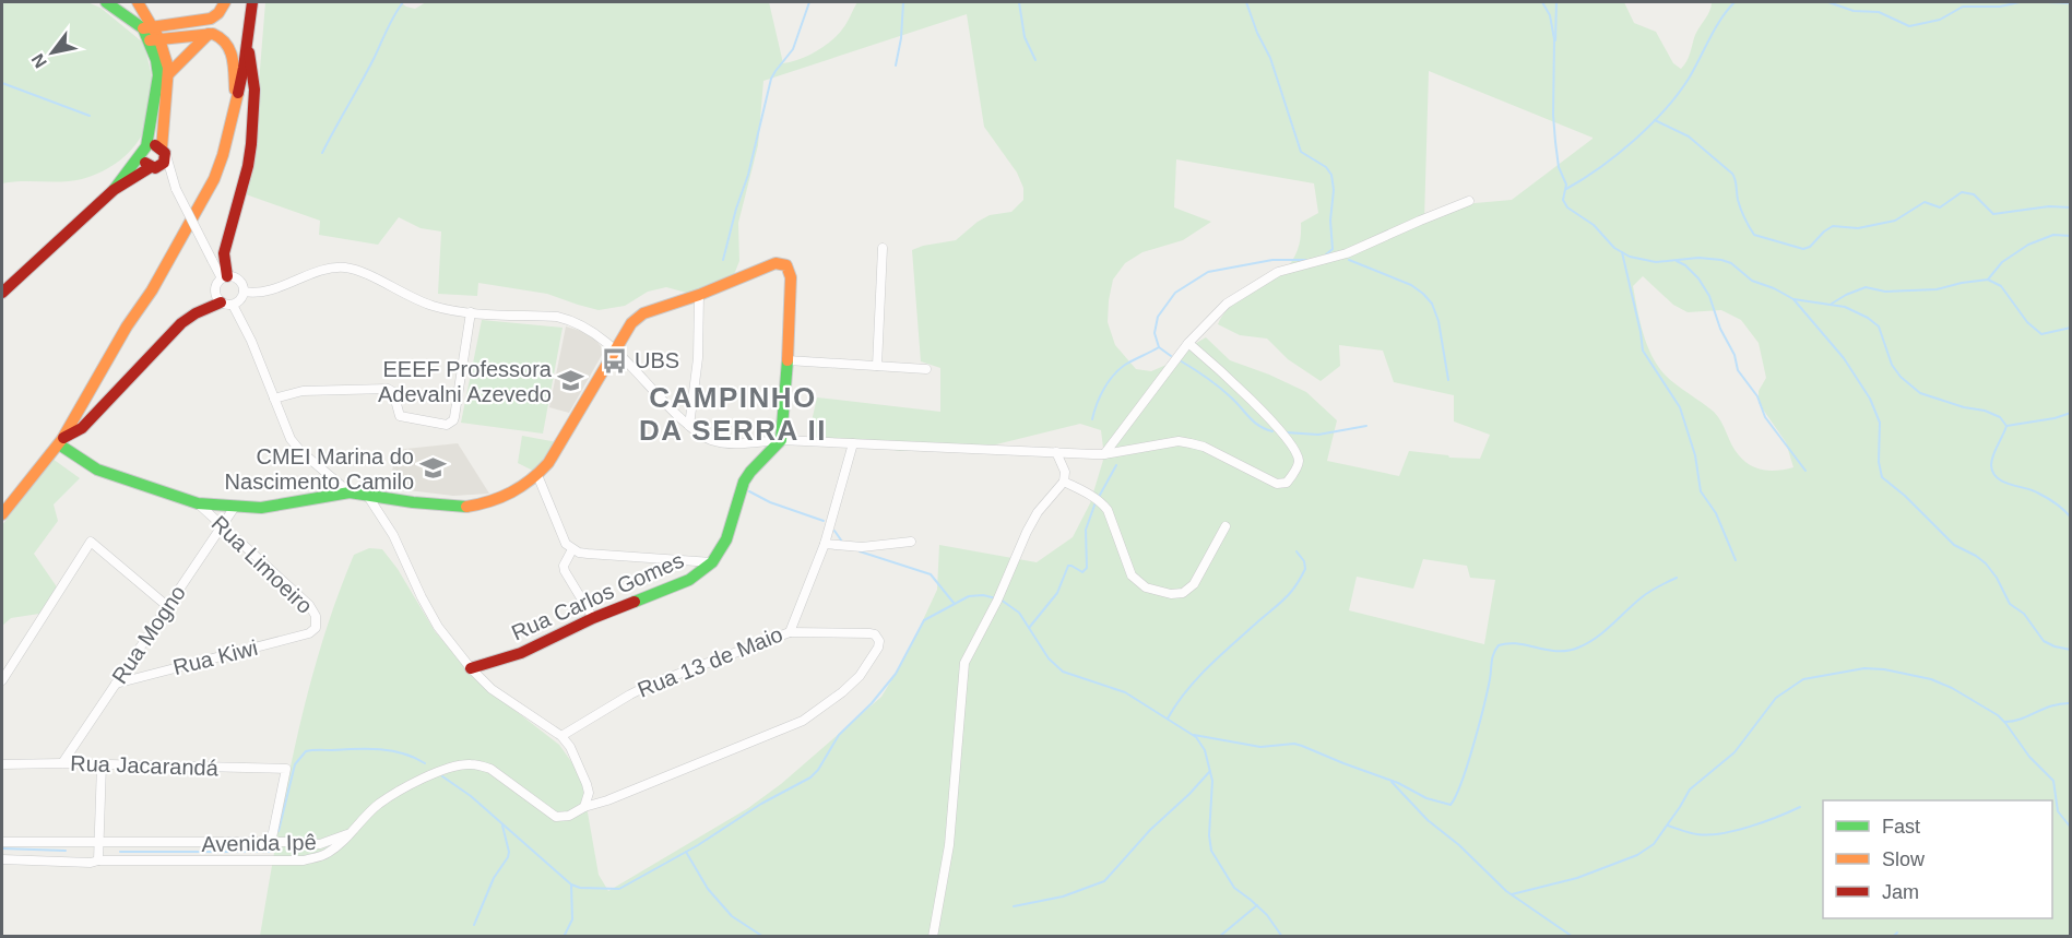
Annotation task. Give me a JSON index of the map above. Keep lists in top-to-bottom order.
{
  "streets": {
    "street": [
      "Rua Limoeiro",
      "Rua Carlos Gomes",
      "Rua Mogno",
      "Rua Kiwi",
      "Rua 13 de Maio",
      "Rua Jacarandá",
      "Avenida Ipê"
    ]
  },
  "crossings": [
    ["Rua Limoeiro", "Rua Mogno"],
    ["Rua Limoeiro", "Rua Kiwi"],
    ["Rua Mogno", "Rua Kiwi"],
    ["Rua Mogno", "Rua Jacarandá"],
    ["Rua Jacarandá", "Avenida Ipê"]
  ],
  "districts": ["CAMPINHO DA SERRA II"],
  "places": {
    "bus stop": ["UBS"],
    "school or university": ["EEEF Professora Adevalni Azevedo", "CMEI Marina do Nascimento Camilo"]
  },
  "legend": ["Fast", "Slow", "Jam"],
  "north": "bottom left"
}
